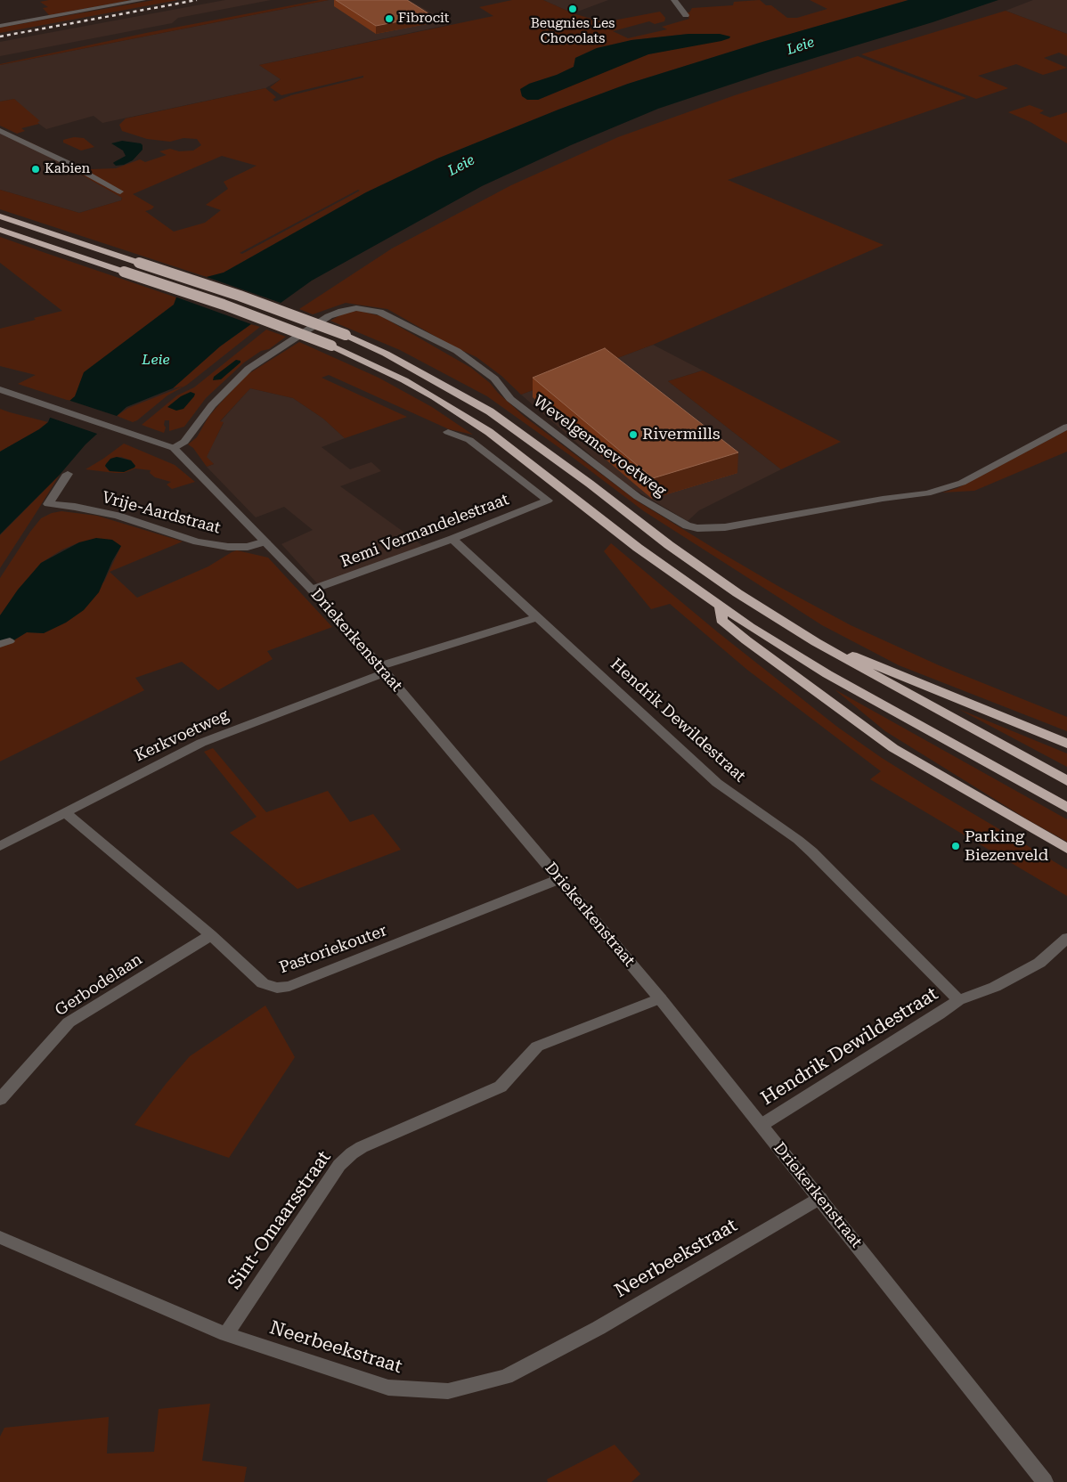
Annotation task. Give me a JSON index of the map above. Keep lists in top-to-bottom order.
{
  "streets": {
    "street": [
      "Wevelgemsevoetweg",
      "Vrije-Aardstraat",
      "Remi Vermandelestraat",
      "Driekerkenstraat",
      "Hendrik Dewildestraat",
      "Kerkvoetweg",
      "Pastoriekouter",
      "Gerbodelaan",
      "Sint-Omaarsstraat",
      "Neerbeekstraat"
    ]
  },
  "crossings": [
    ["Wevelgemsevoetweg", "Driekerkenstraat"],
    ["Vrije-Aardstraat", "Driekerkenstraat"],
    ["Remi Vermandelestraat", "Driekerkenstraat"],
    ["Remi Vermandelestraat", "Hendrik Dewildestraat"],
    ["Driekerkenstraat", "Hendrik Dewildestraat"],
    ["Driekerkenstraat", "Kerkvoetweg"],
    ["Driekerkenstraat", "Pastoriekouter"],
    ["Driekerkenstraat", "Sint-Omaarsstraat"],
    ["Driekerkenstraat", "Neerbeekstraat"],
    ["Hendrik Dewildestraat", "Kerkvoetweg"],
    ["Kerkvoetweg", "Pastoriekouter"],
    ["Pastoriekouter", "Gerbodelaan"],
    ["Sint-Omaarsstraat", "Neerbeekstraat"]
  ],
  "water": ["Leie"],
  "places": [
    "Beugnies Les Chocolats",
    "Fibrocit",
    "Kabien",
    "Rivermills",
    "Parking Biezenveld"
  ]
}
